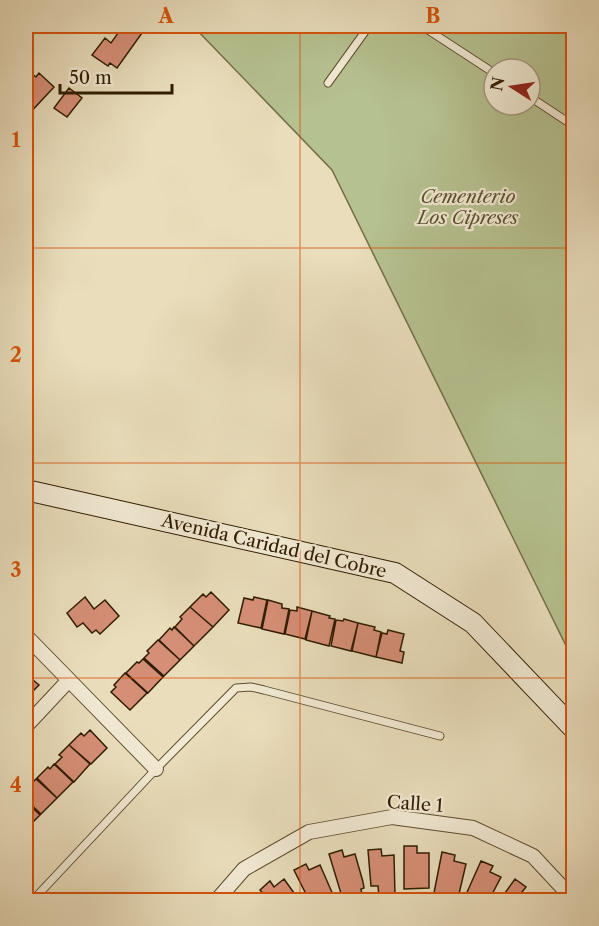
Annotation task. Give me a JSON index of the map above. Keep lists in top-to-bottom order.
{
  "streets": {
    "street": ["Avenida Caridad del Cobre", "Calle 1"]
  },
  "parks": ["Cementerio Los Cipreses"],
  "scale_bar": "50 m",
  "north": "left",
  "grid": {
    "columns": ["A", "B"],
    "rows": [
      "1",
      "2",
      "3",
      "4"
    ]
  }
}
